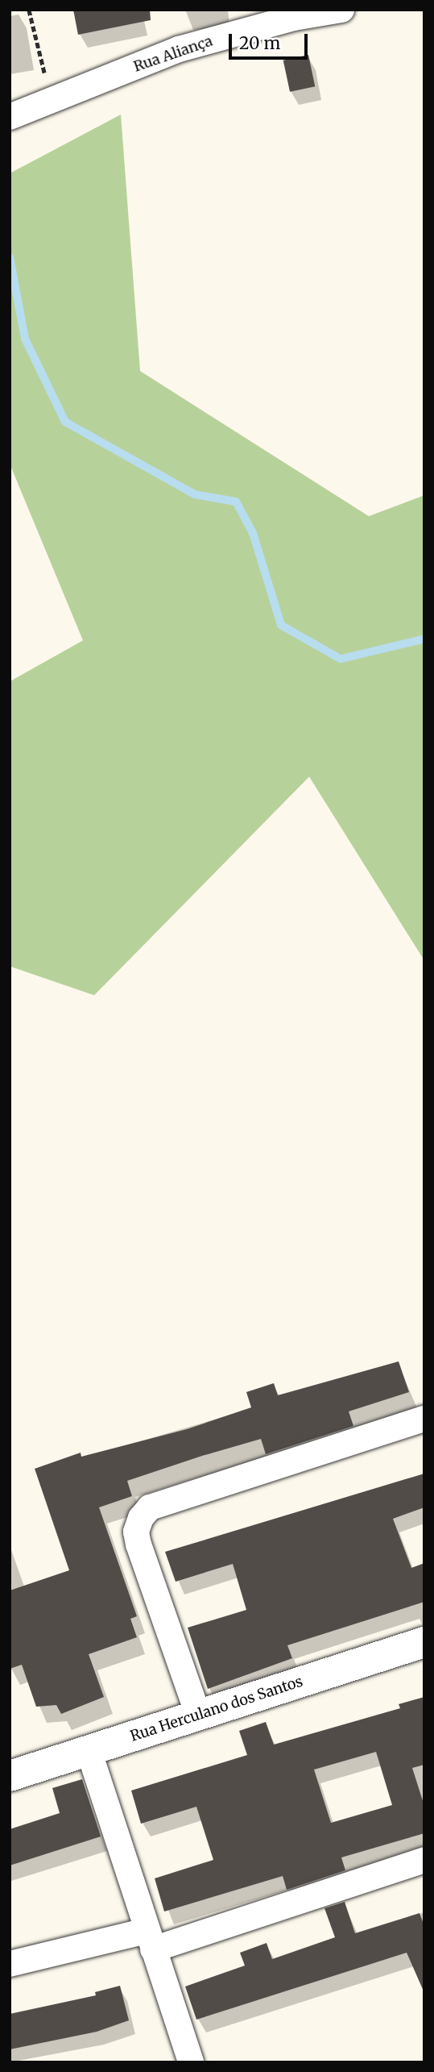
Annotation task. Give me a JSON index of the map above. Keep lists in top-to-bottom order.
{
  "streets": {
    "street": ["Rua Aliança", "Rua Herculano dos Santos"]
  },
  "scale_bar": "20 m"
}
